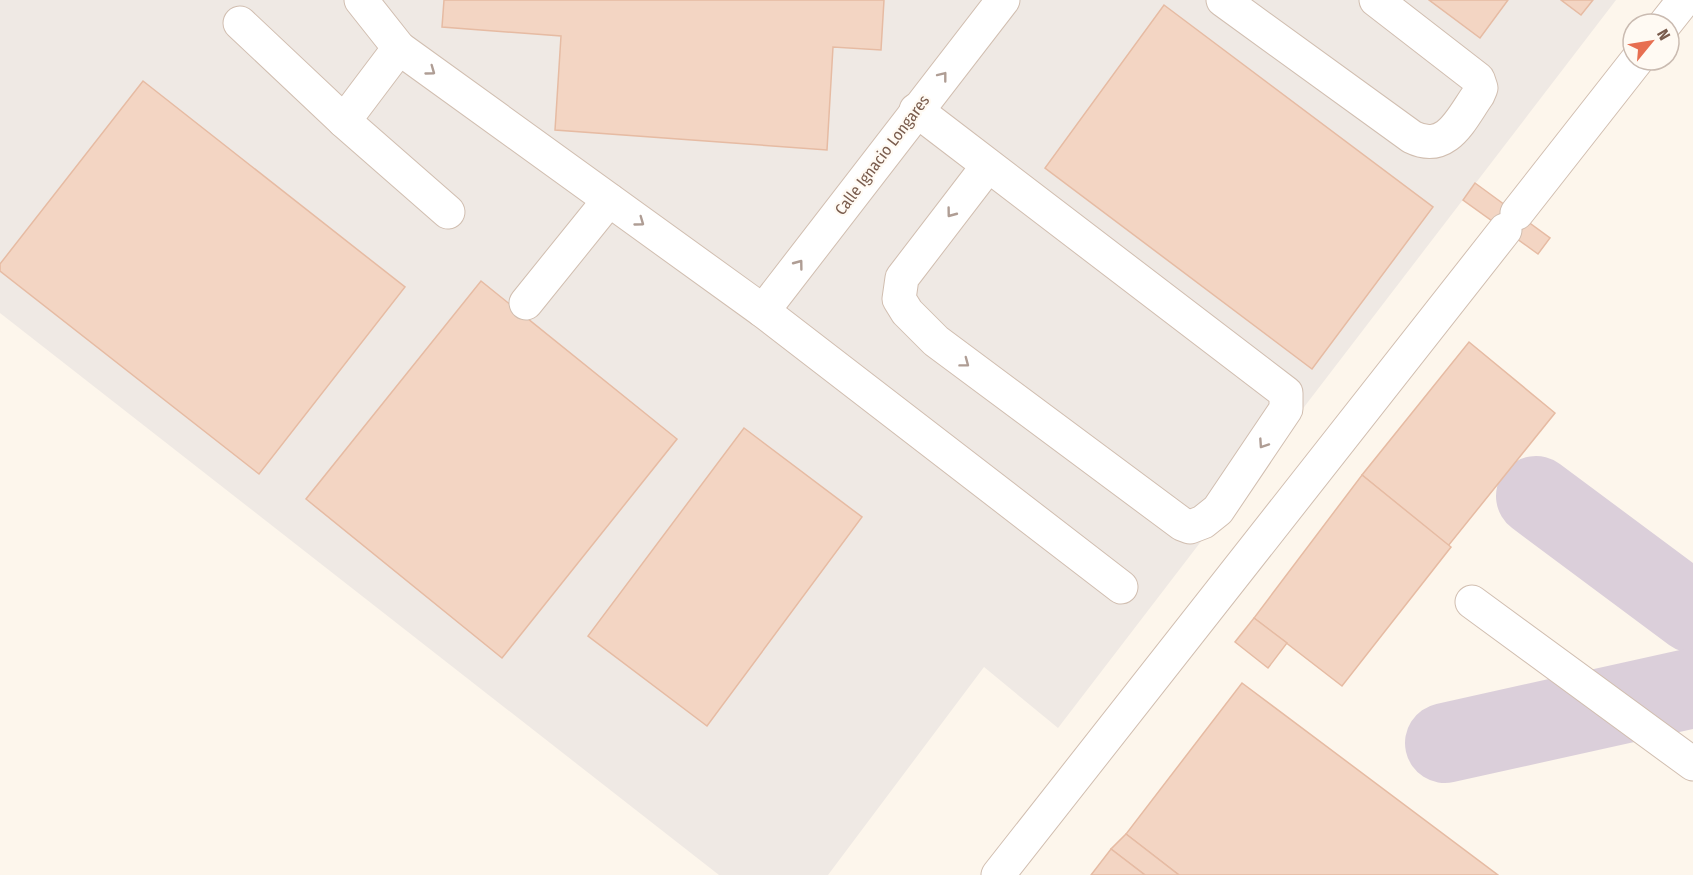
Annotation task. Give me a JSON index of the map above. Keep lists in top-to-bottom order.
{
  "streets": {
    "lane": ["Calle Ignacio Longares"]
  },
  "one_way": ["Calle Ignacio Longares"],
  "north": "top right"
}
